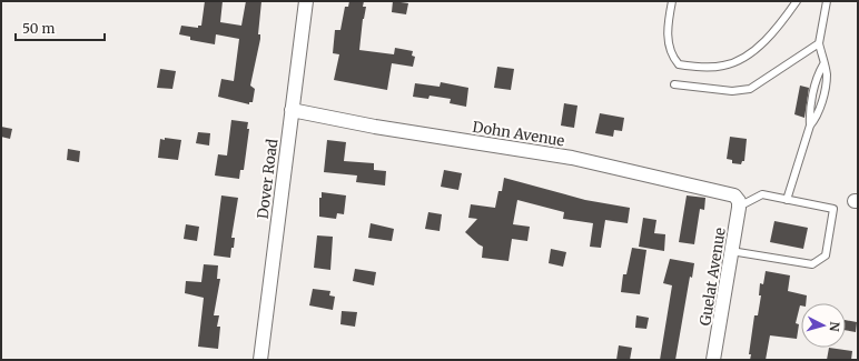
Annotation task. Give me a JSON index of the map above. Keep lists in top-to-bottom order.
{
  "streets": {
    "street": ["Dohn Avenue", "Dover Road", "Guelat Avenue"]
  },
  "crossings": [
    ["Dohn Avenue", "Dover Road"],
    ["Dohn Avenue", "Guelat Avenue"]
  ],
  "scale_bar": "50 m",
  "north": "right"
}
